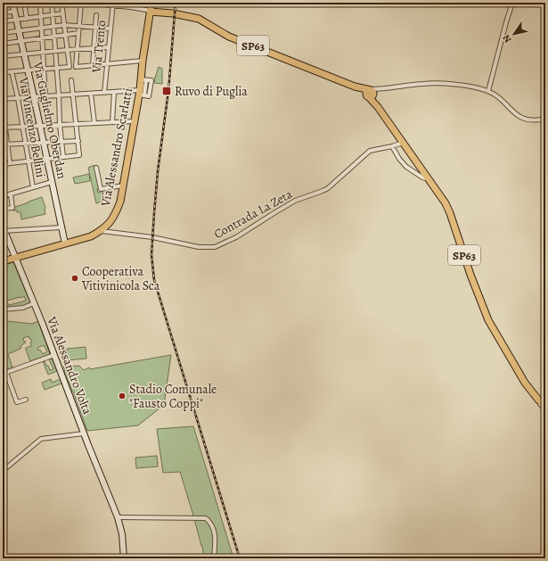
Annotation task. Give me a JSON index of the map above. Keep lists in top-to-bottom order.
{
  "streets": {
    "main road": ["SP63", "Via Alessandro Scarlatti"],
    "street": [
      "Via Trento",
      "Via Guglielmo Oberdan",
      "Via Vincenzo Bellini",
      "Contrada La Zeta",
      "Via Alessandro Volta"
    ]
  },
  "crossings": [
    ["SP63", "Via Alessandro Scarlatti"],
    ["SP63", "Contrada La Zeta"],
    ["Via Guglielmo Oberdan", "Via Alessandro Scarlatti"],
    ["Via Alessandro Scarlatti", "Contrada La Zeta"],
    ["Via Alessandro Scarlatti", "Via Alessandro Volta"]
  ],
  "places": {
    "transit": ["Ruvo di Puglia"],
    "other": ["Cooperativa Vitivinicola Sca", "Stadio Comunale \"Fausto Coppi\""]
  },
  "north": "bottom left"
}
